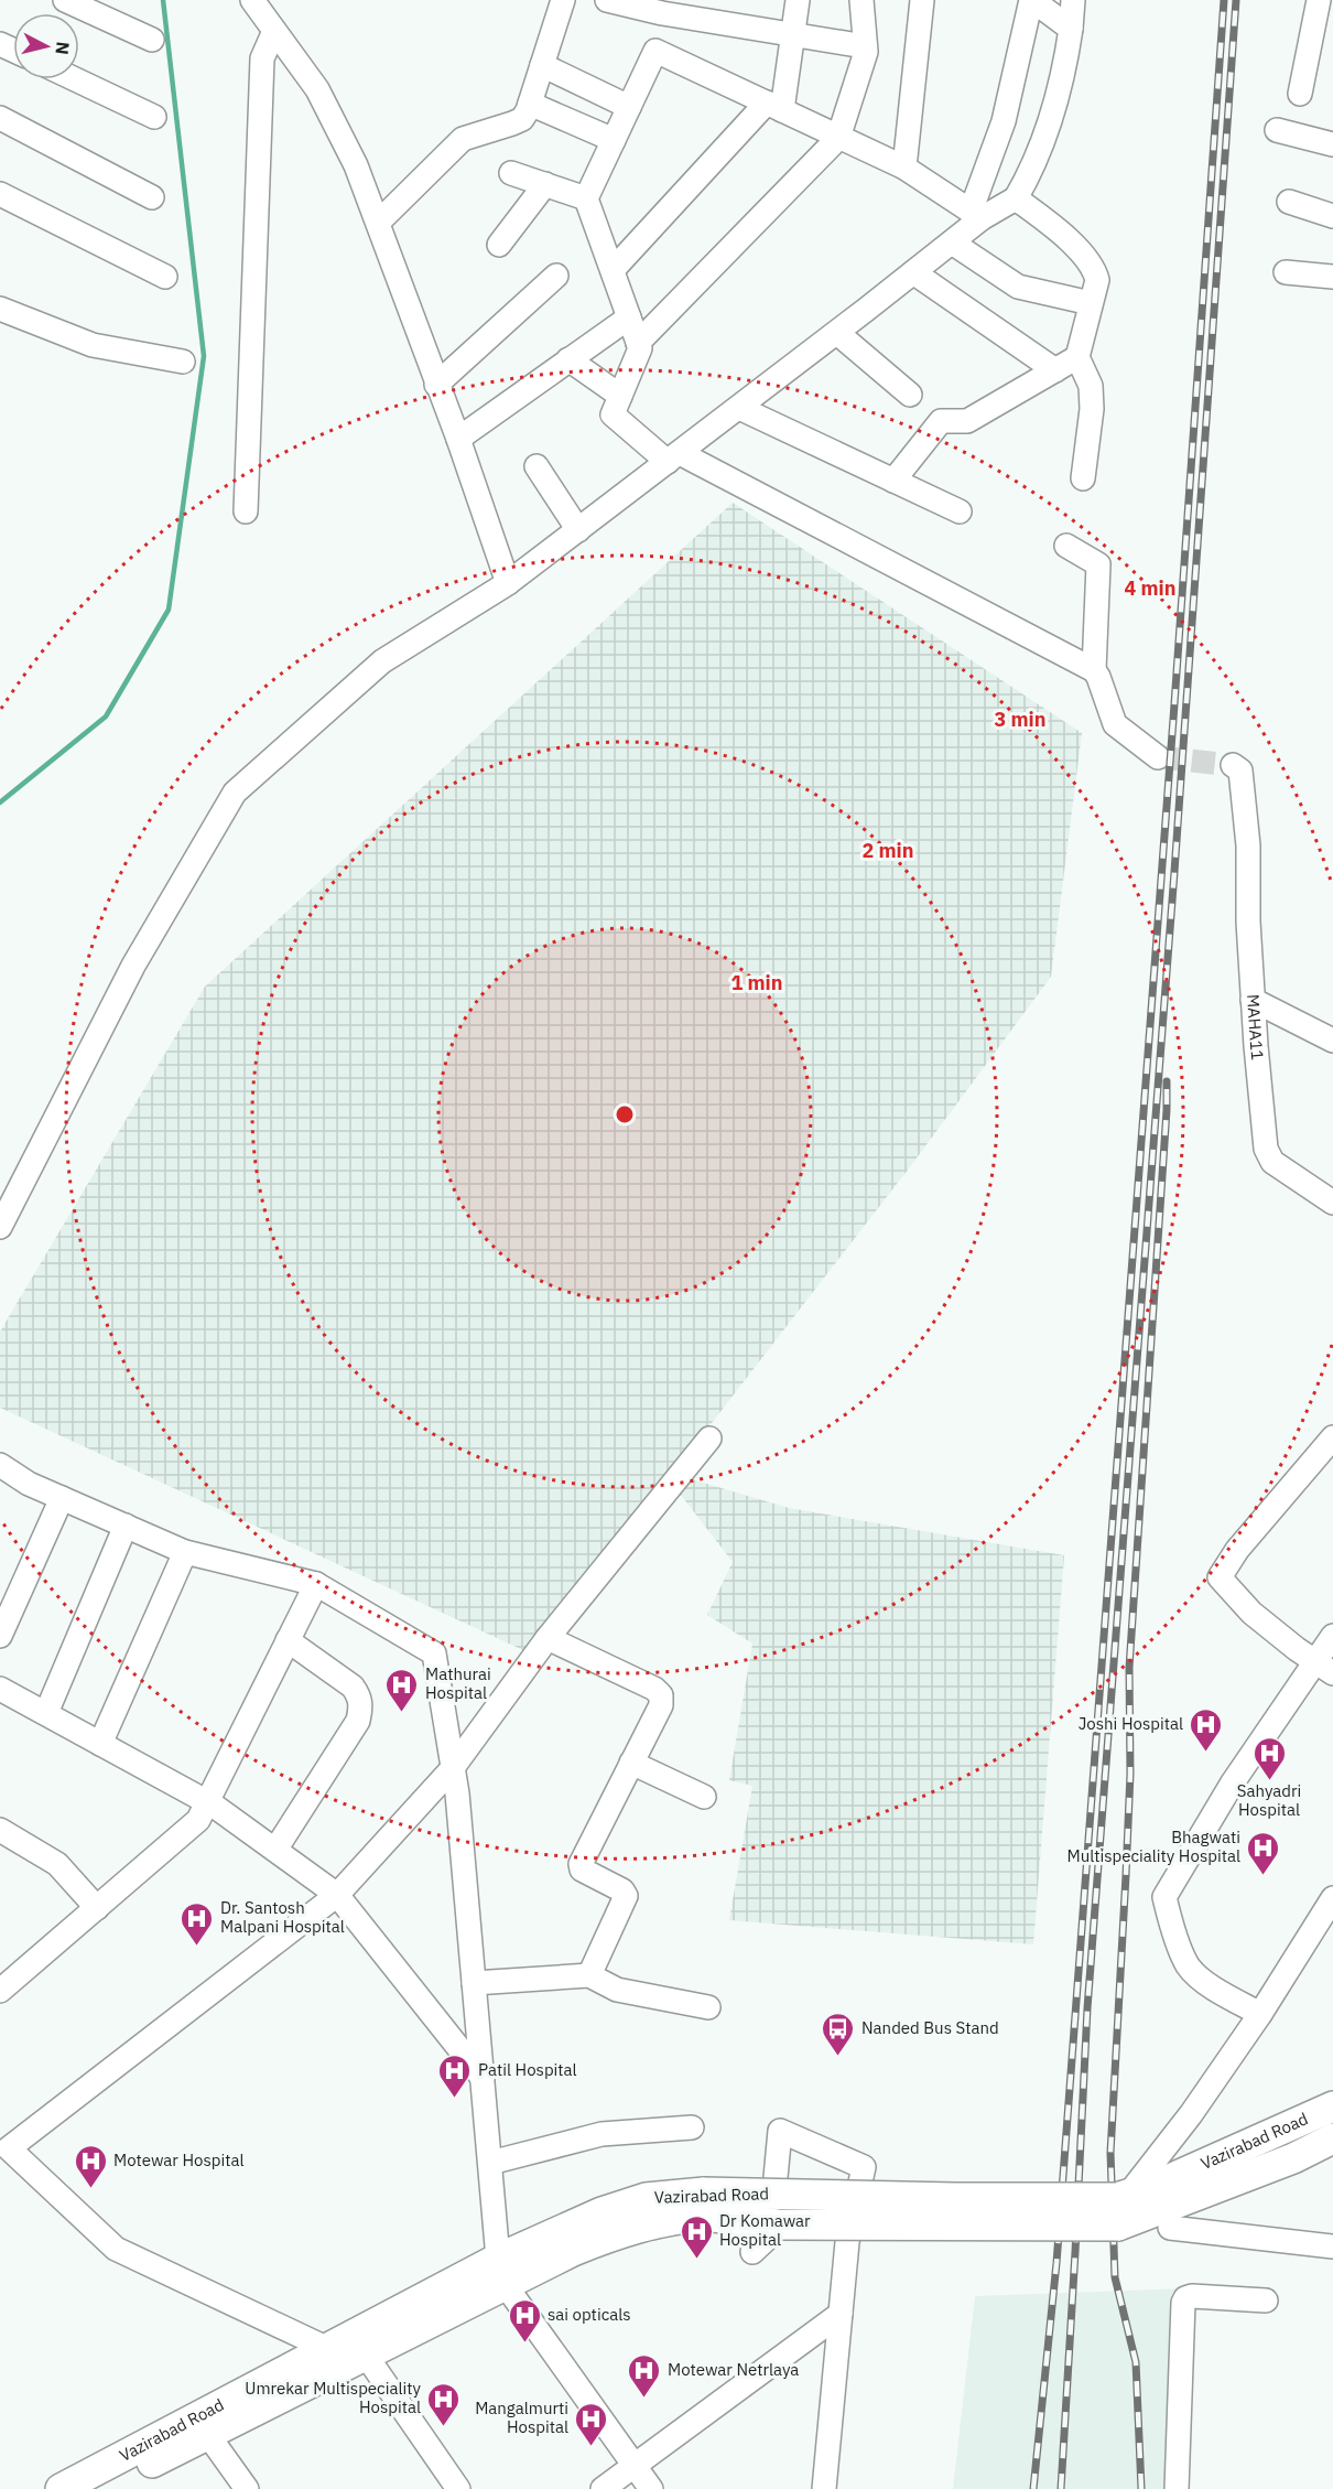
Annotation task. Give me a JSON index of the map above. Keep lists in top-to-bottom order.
{
  "streets": {
    "main road": ["Vazirabad Road"],
    "street": ["MAHA11"]
  },
  "places": {
    "hospital": [
      "Mathurai Hospital",
      "Joshi Hospital",
      "Sahyadri Hospital",
      "Bhagwati Multispeciality Hospital",
      "Dr. Santosh Malpani Hospital",
      "Patil Hospital",
      "Motewar Hospital",
      "Dr Komawar Hospital",
      "sai opticals",
      "Motewar Netrlaya",
      "Umrekar Multispeciality Hospital",
      "Mangalmurti Hospital"
    ],
    "bus stop": ["Nanded Bus Stand"]
  },
  "north": "right",
  "rings": [
    "4 min",
    "3 min",
    "2 min",
    "1 min"
  ]
}
